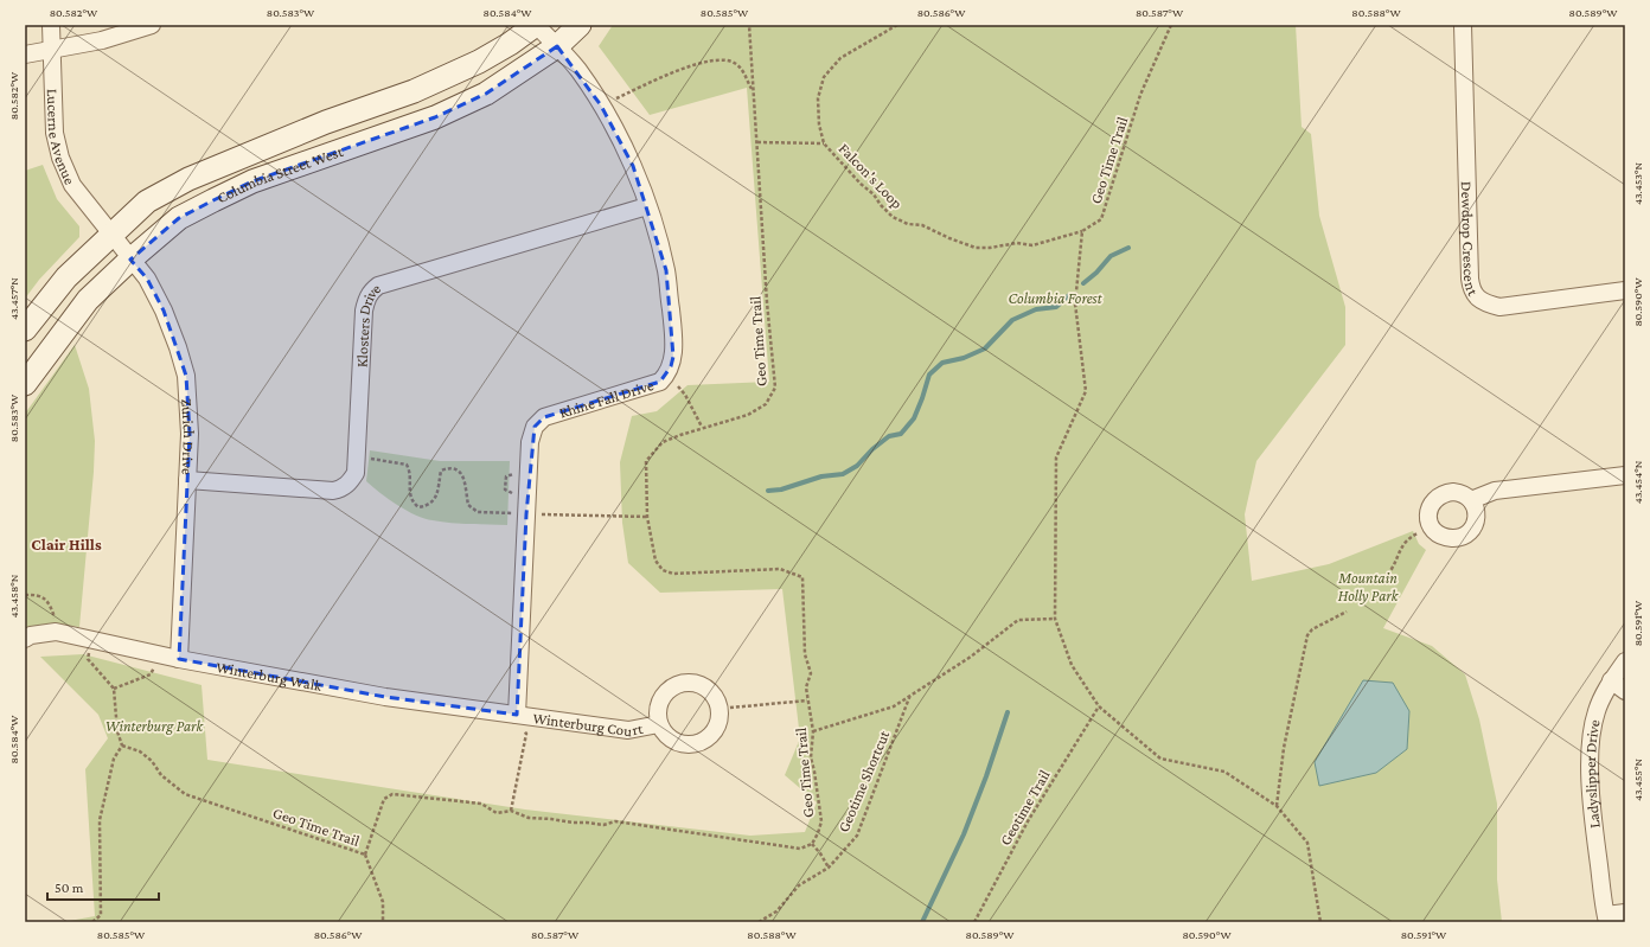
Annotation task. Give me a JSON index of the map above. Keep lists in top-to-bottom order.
{
  "streets": {
    "main road": ["Columbia Street West"],
    "street": [
      "Lucerne Avenue",
      "Dewdrop Crescent",
      "Klosters Drive",
      "Rhine Fall Drive",
      "Zurich Drive",
      "Winterburg Walk",
      "Winterburg Court",
      "Ladyslipper Drive"
    ],
    "path": [
      "Geo Time Trail",
      "Falcon's Loop",
      "Geotime Shortcut",
      "Geotime Trail"
    ]
  },
  "crossings": [
    ["Lucerne Avenue", "Columbia Street West"],
    ["Lucerne Avenue", "Zurich Drive"],
    ["Geo Time Trail", "Falcon's Loop"],
    ["Columbia Street West", "Rhine Fall Drive"],
    ["Columbia Street West", "Zurich Drive"],
    ["Klosters Drive", "Rhine Fall Drive"],
    ["Klosters Drive", "Zurich Drive"],
    ["Rhine Fall Drive", "Winterburg Walk"],
    ["Rhine Fall Drive", "Winterburg Court"],
    ["Zurich Drive", "Winterburg Walk"],
    ["Winterburg Walk", "Winterburg Court"]
  ],
  "districts": ["Clair Hills"],
  "parks": ["Columbia Forest", "Mountain Holly Park", "Winterburg Park"],
  "scale_bar": "50 m",
  "coordinates": [
    "80.582°W",
    "80.583°W",
    "80.584°W",
    "80.585°W",
    "80.586°W",
    "80.587°W",
    "80.588°W",
    "80.589°W",
    "43.453°N",
    "43.457°N",
    "80.590°W",
    "43.454°N",
    "43.458°N",
    "80.591°W",
    "43.455°N"
  ]
}
